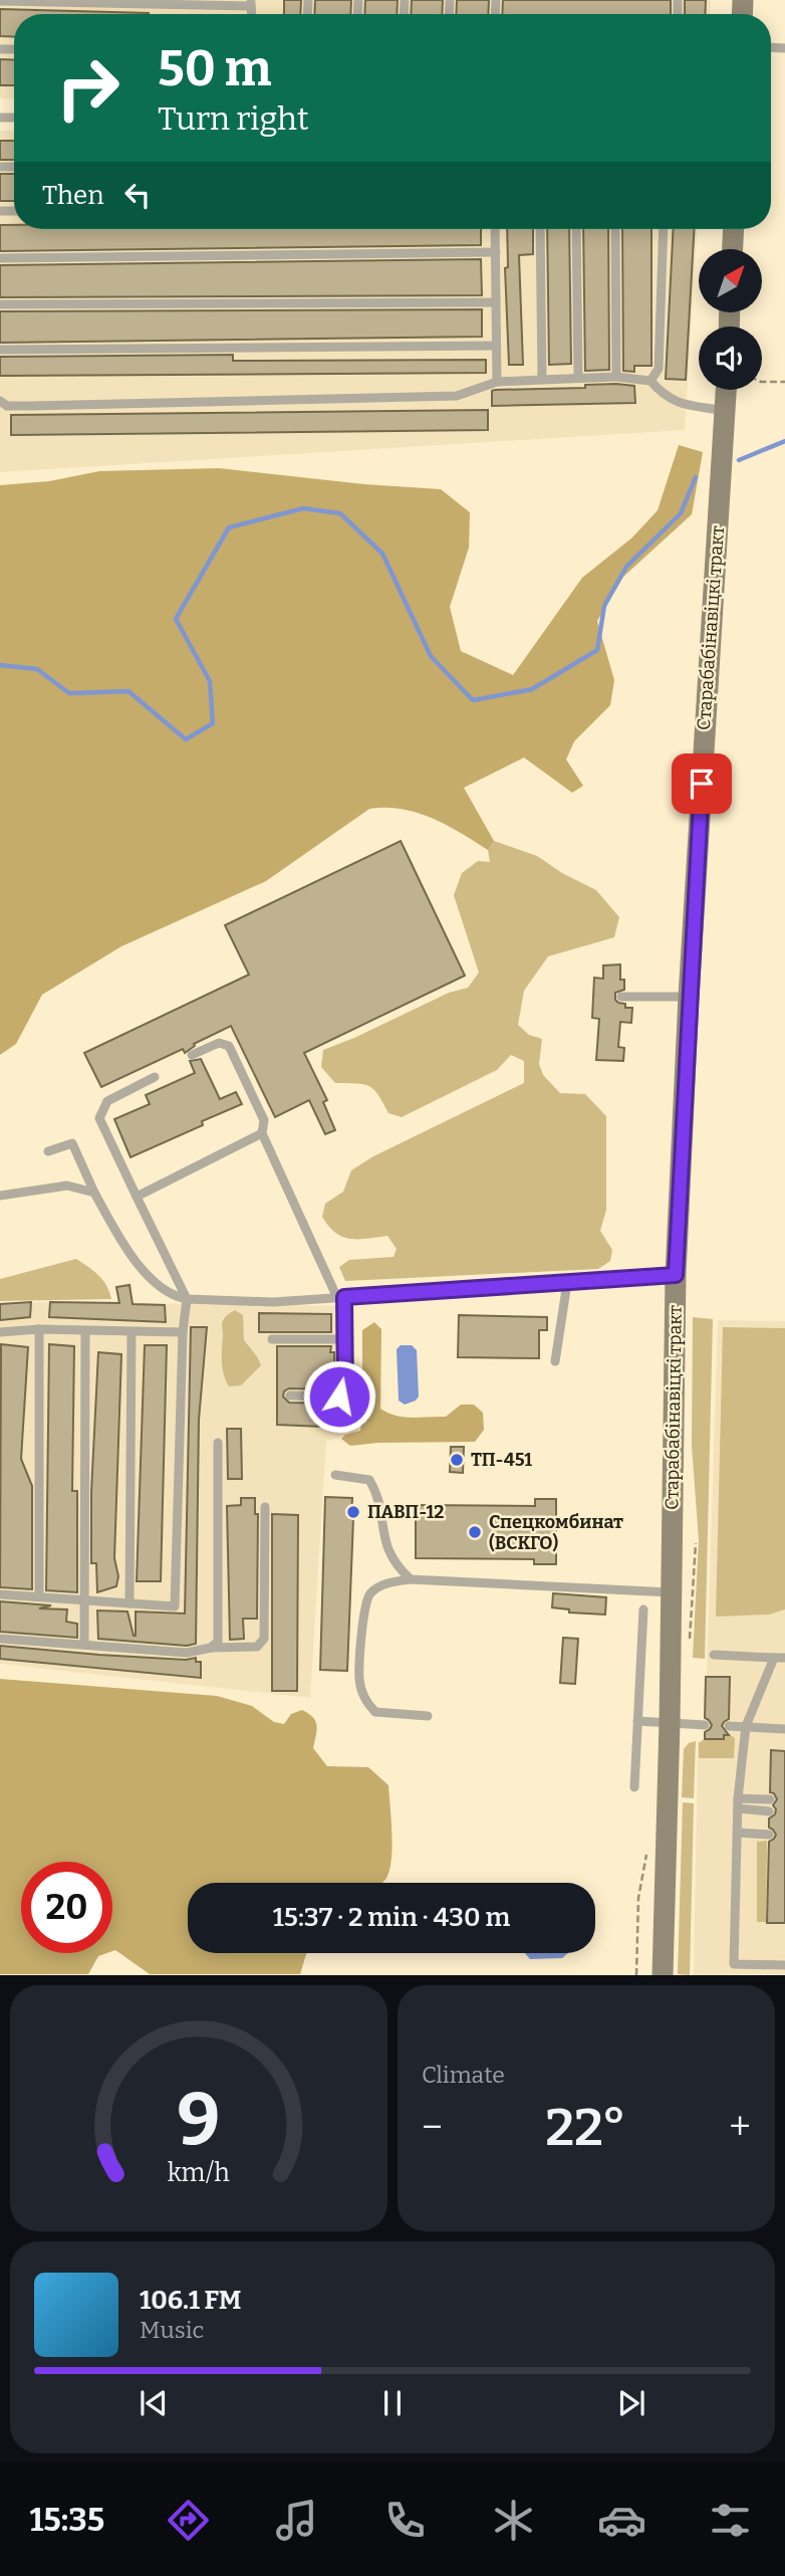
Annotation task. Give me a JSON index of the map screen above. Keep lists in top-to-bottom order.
{
  "streets": {
    "street": ["Старабабінавіцкі тракт"]
  },
  "places": ["ТП-451", "ПАВП-12", "Спецкомбинат (ВСКГО)"],
  "north": "top right",
  "page": {
    "turn": ["50 m", "Turn right"],
    "then": "Then",
    "limit": "20",
    "trip": "15:37 · 2 min · 430 m",
    "tile": "Climate",
    "heat": ["−", "22°", "+"],
    "song": ["106.1 FM", "Music"],
    "tabs": "15:35",
    "gauge": ["9", "km/h"]
  }
}
